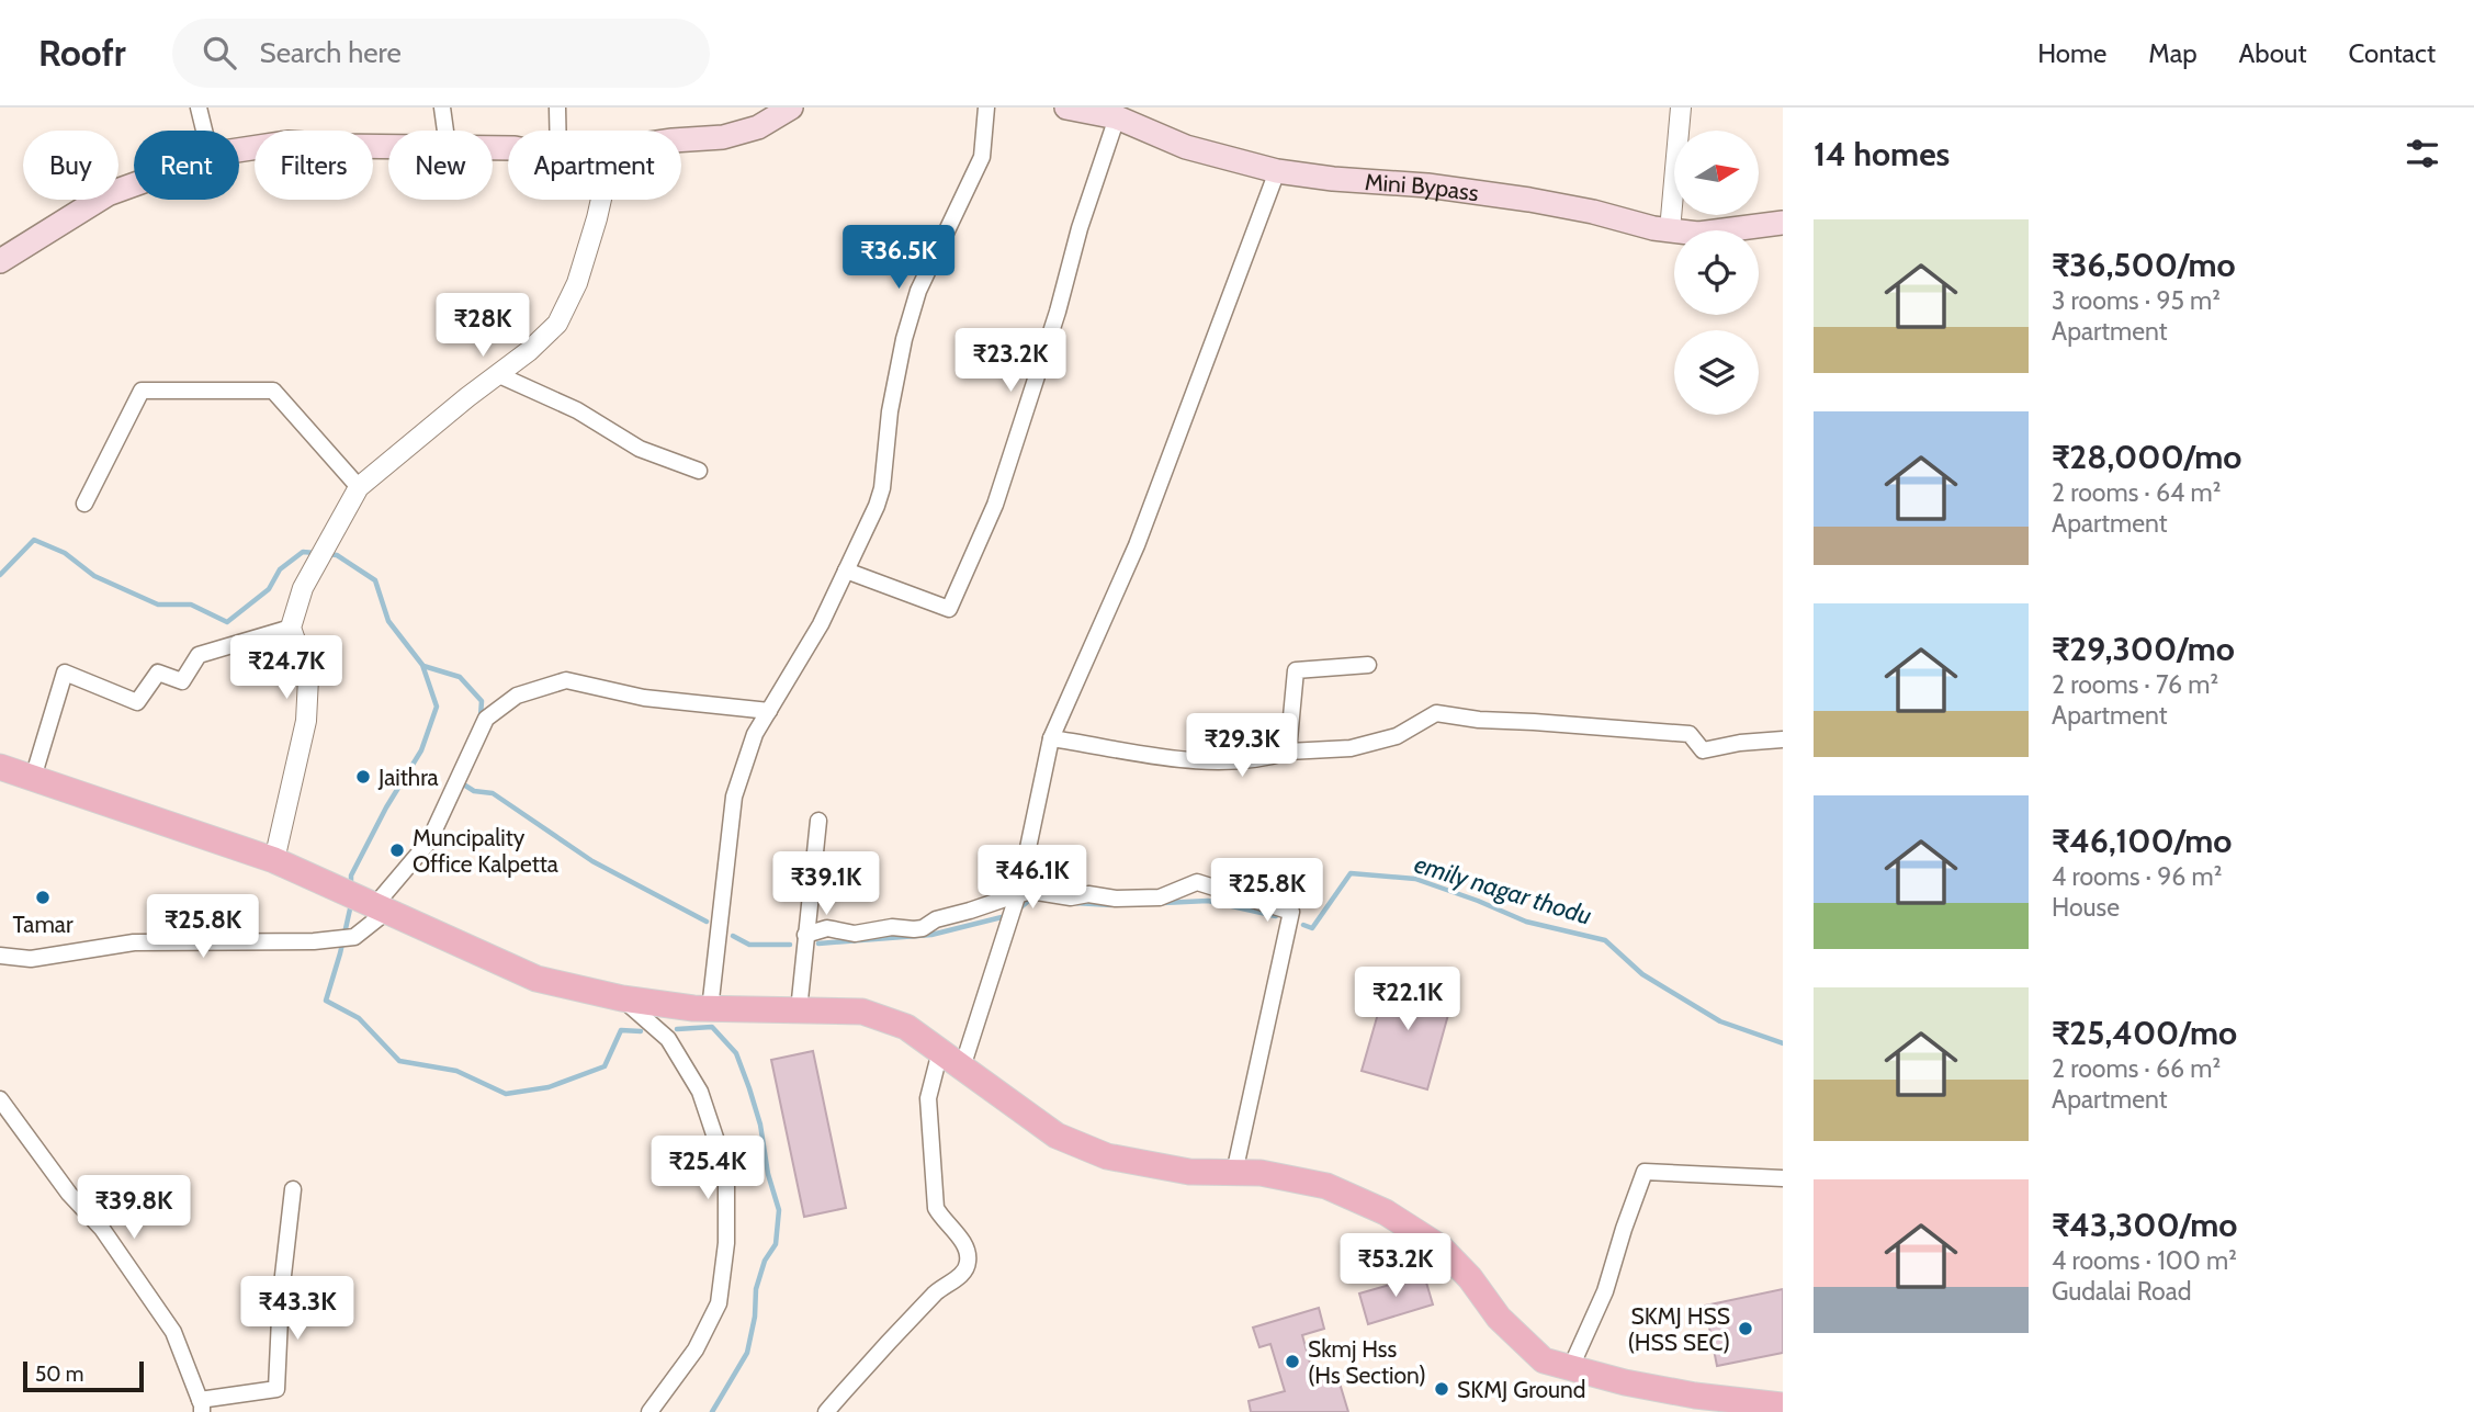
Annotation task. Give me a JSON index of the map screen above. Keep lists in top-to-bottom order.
{
  "streets": {
    "main road": ["Mini Bypass"]
  },
  "water": ["emily nagar thodu"],
  "places": [
    "Jaithra",
    "Muncipality Office Kalpetta",
    "Tamar",
    "SKMJ HSS (HSS SEC)",
    "Skmj Hss (Hs Section)",
    "SKMJ Ground"
  ],
  "scale_bar": "50 m",
  "north": "right",
  "page": {
    "header": "Roofr",
    "search": "Search here",
    "nav": [
      "Home",
      "Map",
      "About",
      "Contact"
    ],
    "heading": "14 homes",
    "chip": [
      "Buy",
      "Rent",
      "Filters",
      "New",
      "Apartment"
    ],
    "list": [
      {
        "name": "₹36,500/mo",
        "note": "3 rooms · 95 m² · Apartment"
      },
      {
        "name": "₹28,000/mo",
        "note": "2 rooms · 64 m² · Apartment"
      },
      {
        "name": "₹29,300/mo",
        "note": "2 rooms · 76 m² · Apartment"
      },
      {
        "name": "₹46,100/mo",
        "note": "4 rooms · 96 m² · House"
      },
      {
        "name": "₹25,400/mo",
        "note": "2 rooms · 66 m² · Apartment"
      },
      {
        "name": "₹43,300/mo",
        "note": "4 rooms · 100 m² · Gudalai Road"
      }
    ],
    "price": [
      "₹36.5K",
      "₹28K",
      "₹23.2K",
      "₹24.7K",
      "₹29.3K",
      "₹46.1K",
      "₹39.1K",
      "₹25.8K",
      "₹25.8K",
      "₹22.1K",
      "₹25.4K",
      "₹39.8K",
      "₹53.2K",
      "₹43.3K"
    ],
    "scale": "50 m"
  }
}
